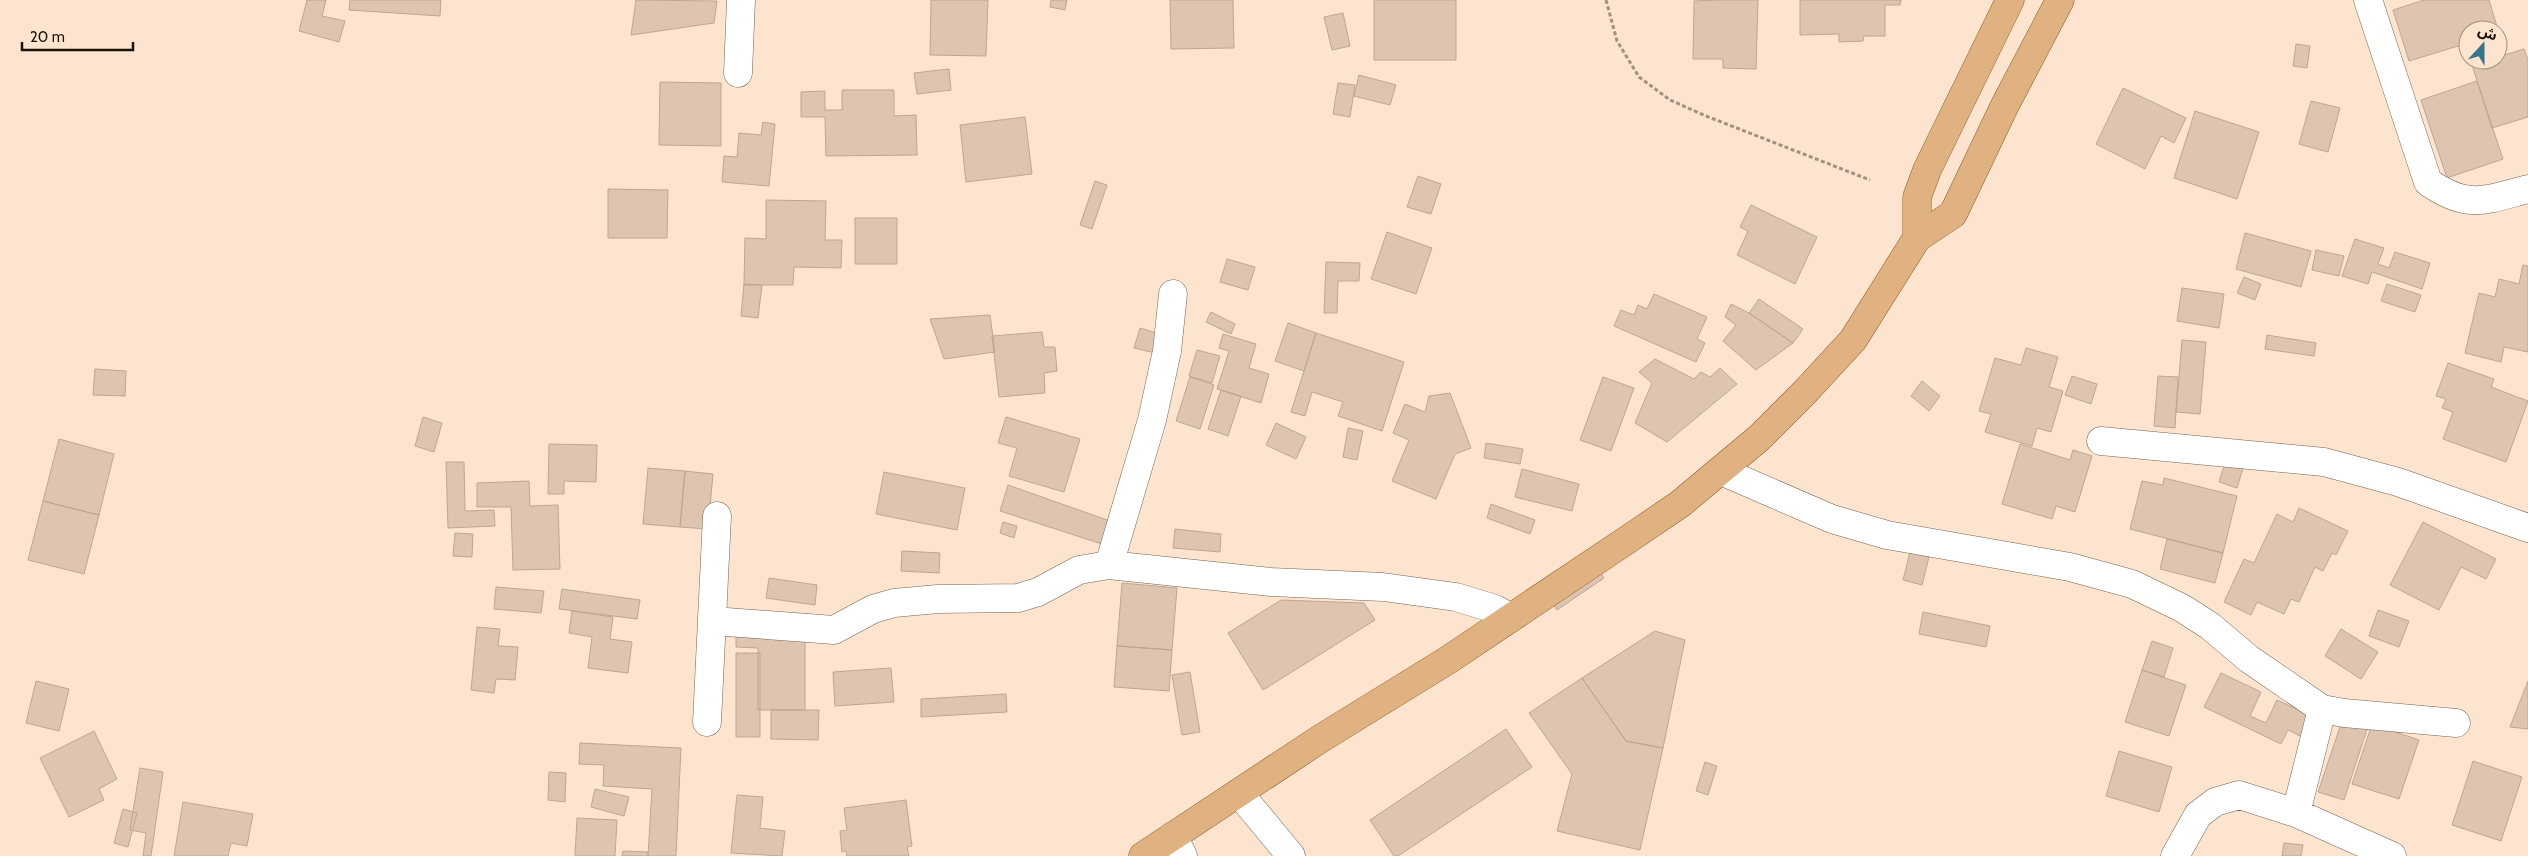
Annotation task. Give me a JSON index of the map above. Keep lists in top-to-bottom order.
{
  "scale_bar": "20 m",
  "north": "top"
}
